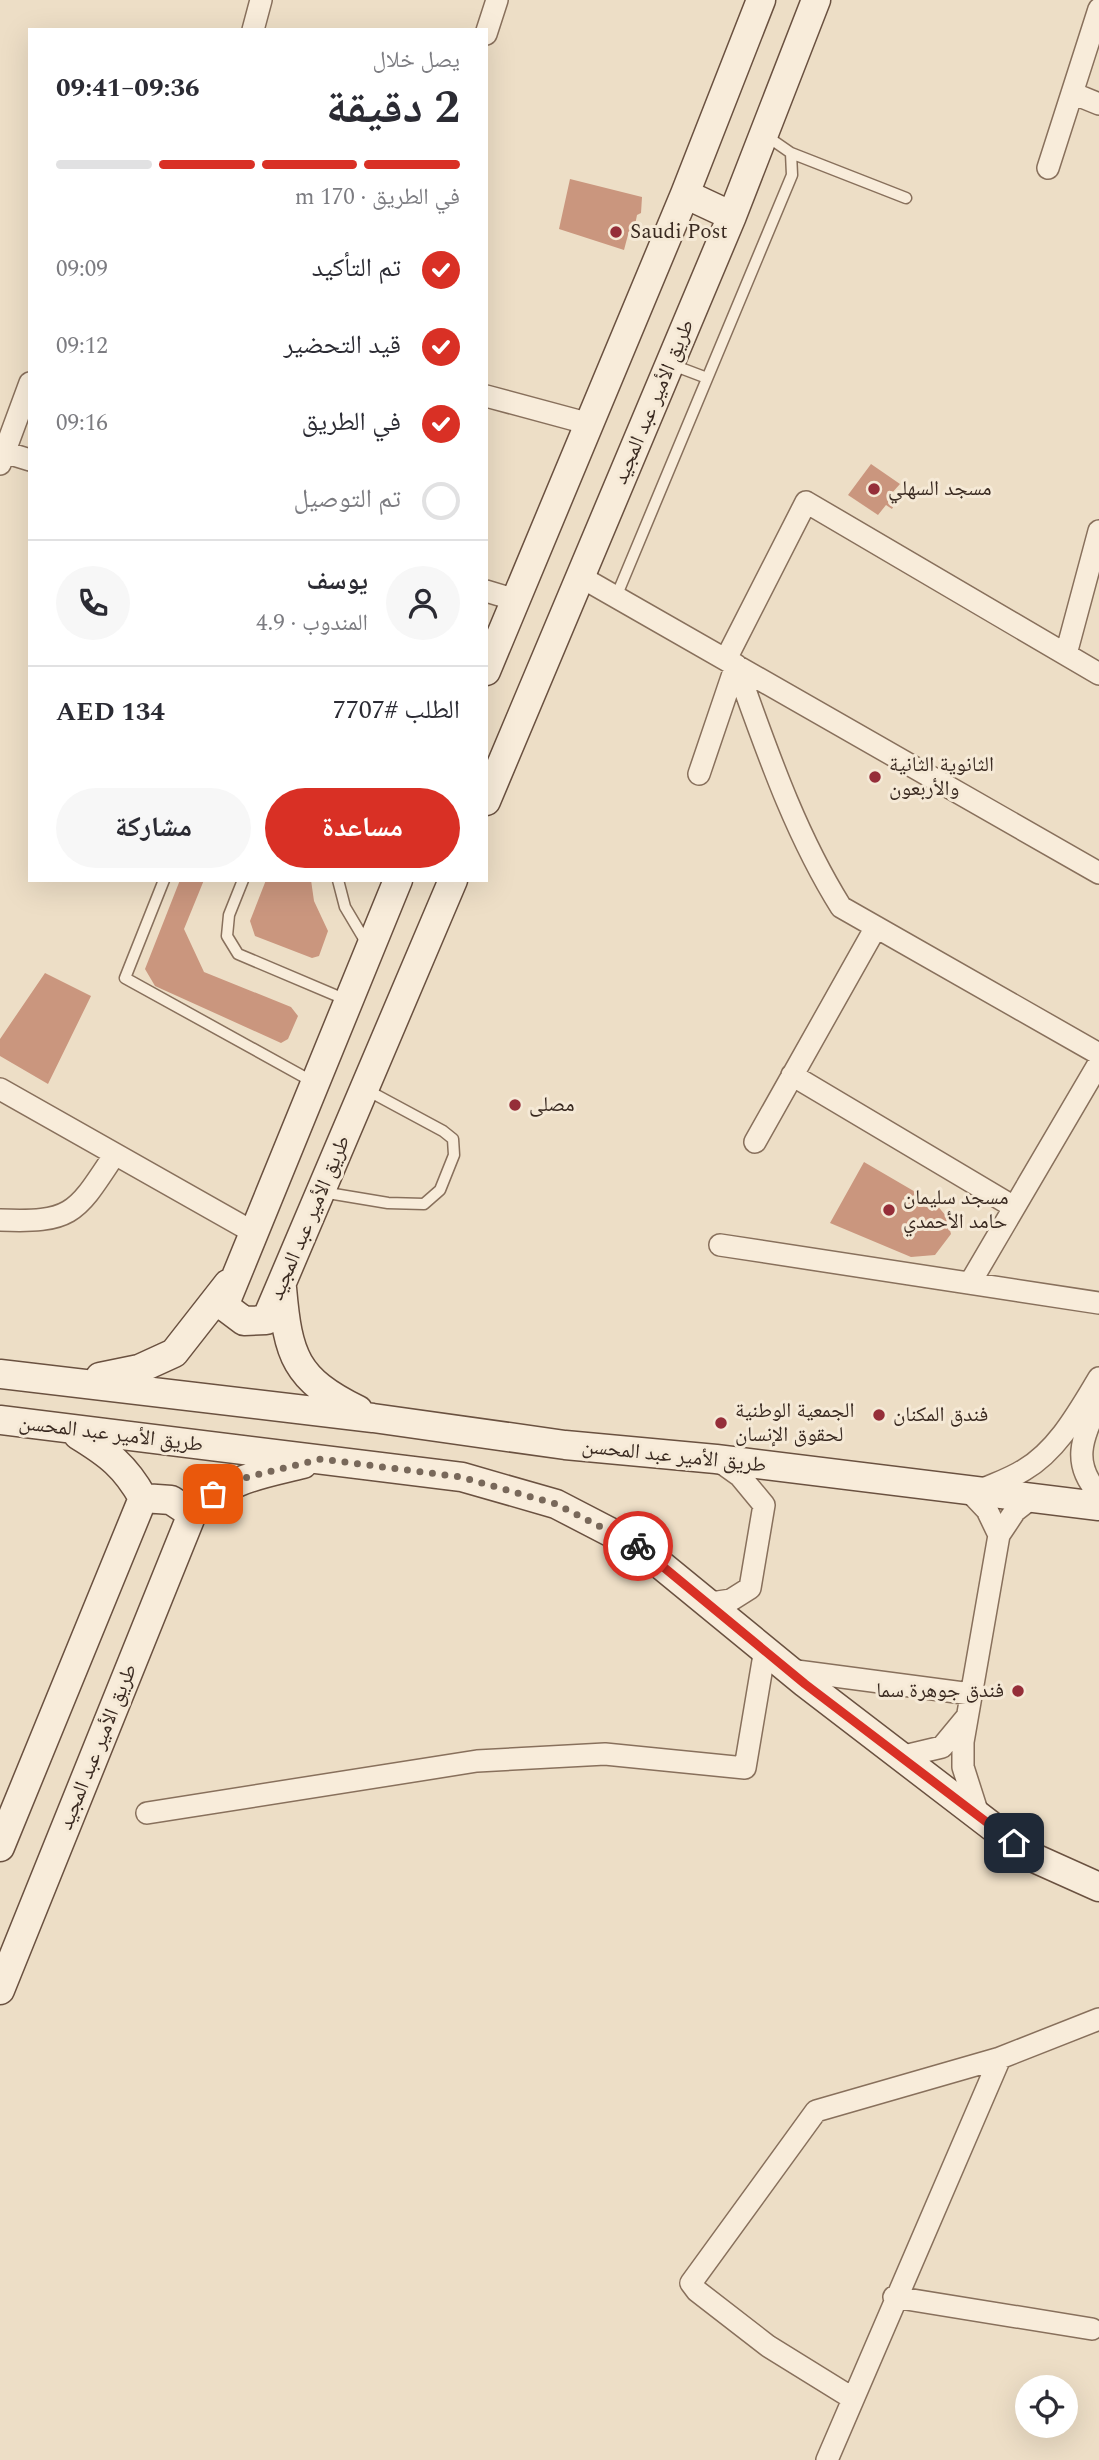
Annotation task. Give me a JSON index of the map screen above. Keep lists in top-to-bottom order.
{
  "streets": {
    "main road": ["طريق الأمير عبد المجيد", "طريق الأمير عبد المحسن"]
  },
  "places": [
    "Saudi Post",
    "مسجد السهلي",
    "الثانوية الثانية والأربعون",
    "مصلى",
    "مسجد سليمان حامد الأحمدي",
    "فندق المكنان",
    "الجمعية الوطنية لحقوق الإنسان",
    "فندق جوهرة سما"
  ],
  "page": {
    "heading": ["2 دقيقة", "يصل خلال", "09:36–09:41"],
    "panel": [
      "يوسف",
      "المندوب · 4.9",
      "الطلب #7707",
      "AED 134"
    ],
    "bar": "في الطريق · 170 m",
    "list": [
      ["تم التأكيد", "09:09"],
      ["قيد التحضير", "09:12"],
      ["في الطريق", "09:16"],
      "تم التوصيل"
    ],
    "buttons": ["مساعدة", "مشاركة"]
  }
}
